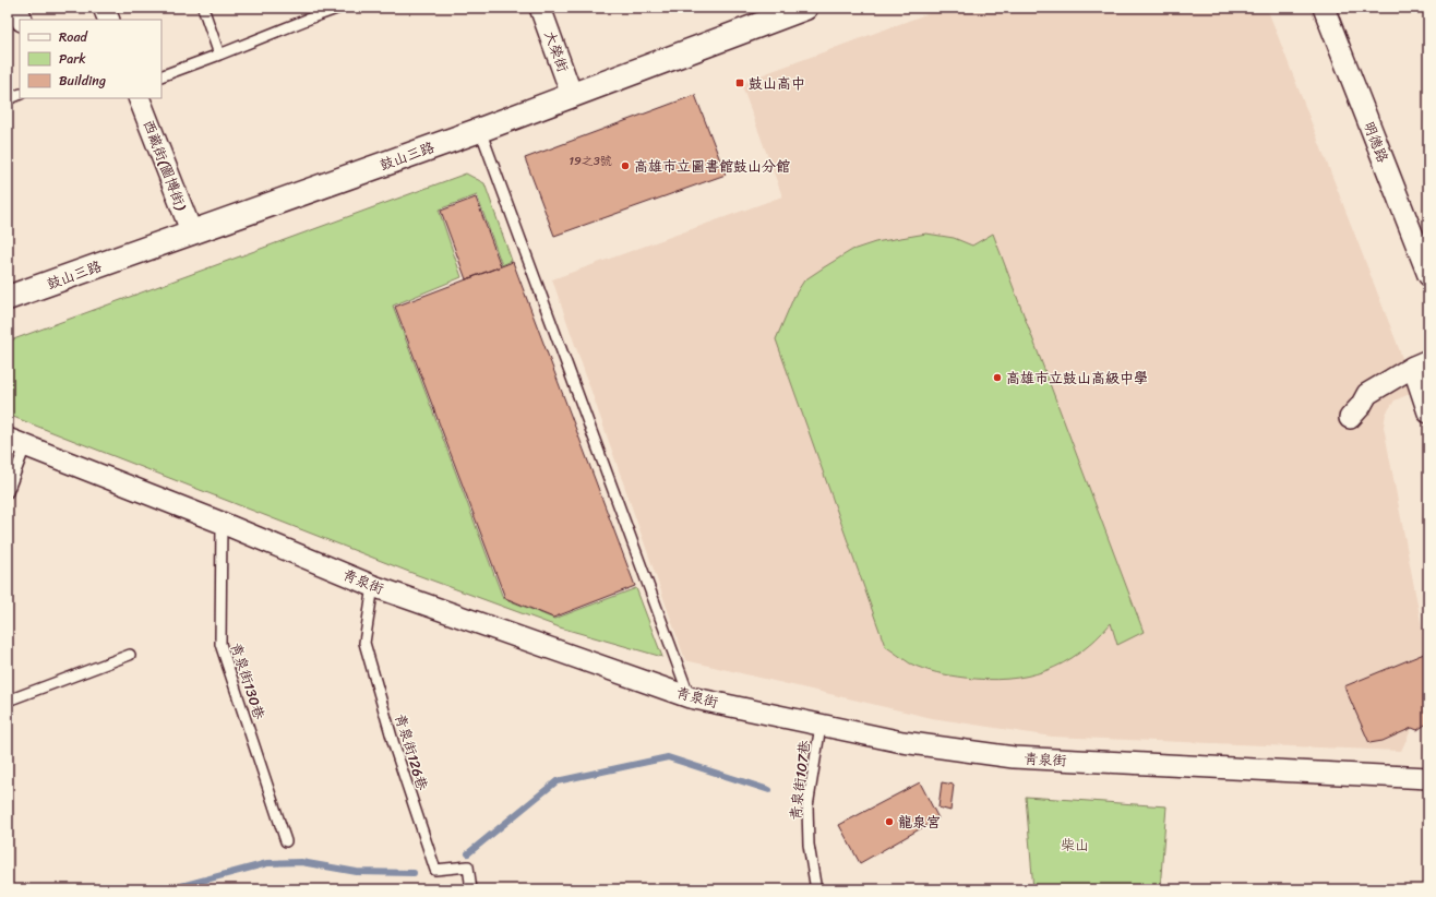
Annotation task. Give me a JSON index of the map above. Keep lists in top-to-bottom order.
{
  "streets": {
    "street": [
      "大榮街",
      "明德路",
      "鼓山三路",
      "西藏街(圖博街)",
      "青泉街"
    ],
    "lane": ["青泉街130巷", "青泉街126巷", "青泉街107巷"]
  },
  "crossings": [
    ["大榮街", "鼓山三路"],
    ["鼓山三路", "西藏街(圖博街)"],
    ["青泉街", "青泉街130巷"],
    ["青泉街", "青泉街126巷"],
    ["青泉街", "青泉街107巷"]
  ],
  "parks": ["柴山"],
  "places": {
    "transit": ["鼓山高中"],
    "other": ["高雄市立圖書館鼓山分館", "高雄市立鼓山高級中學", "龍泉宮"]
  },
  "house_numbers": ["19之3號"],
  "legend": ["Road", "Park", "Building"]
}
